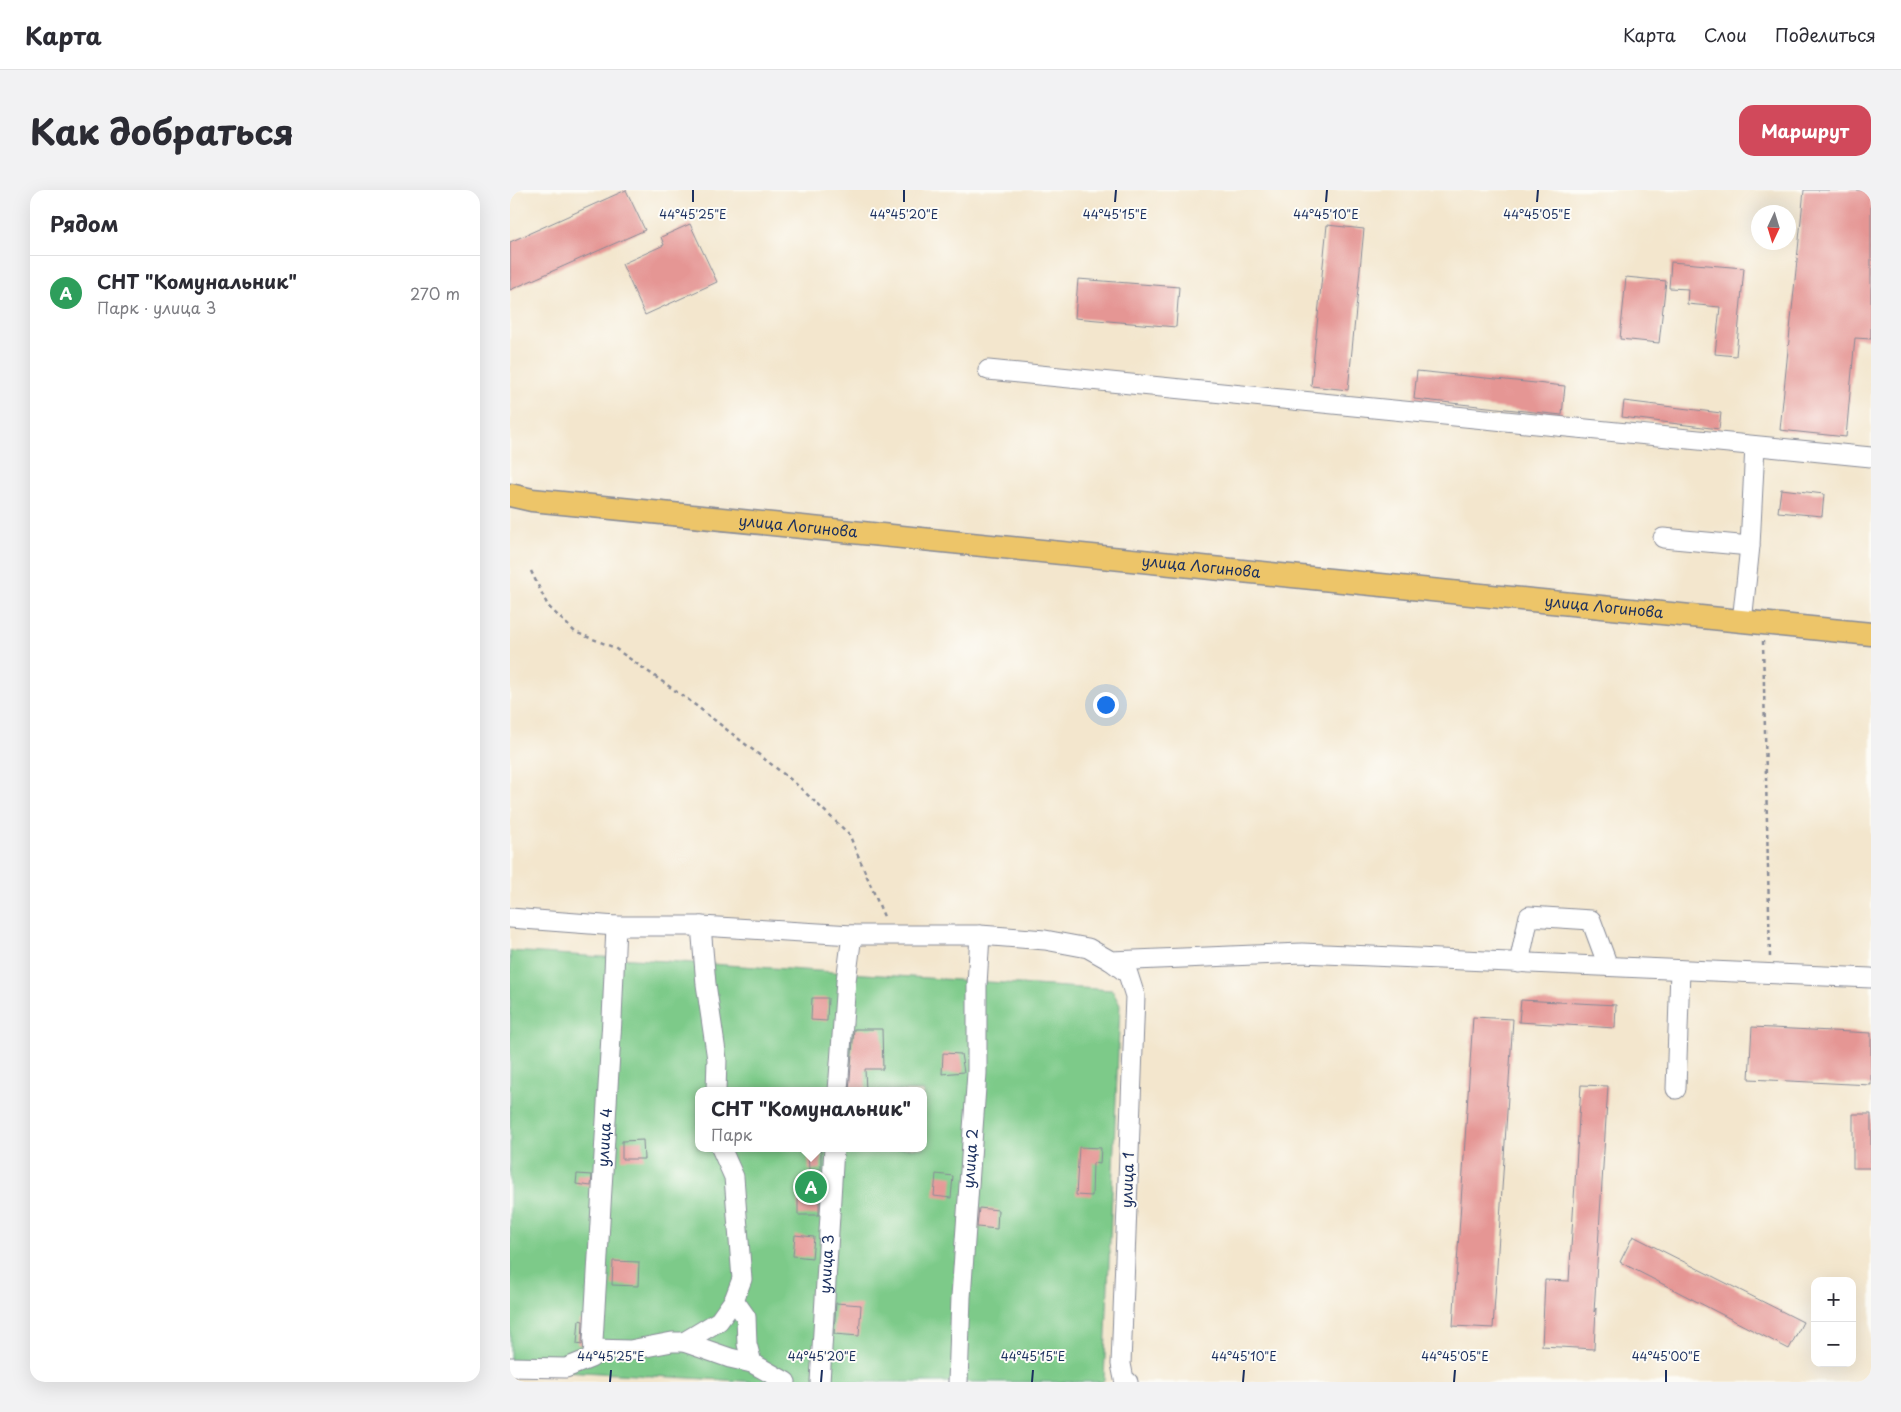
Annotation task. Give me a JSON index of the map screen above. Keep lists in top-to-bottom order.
{
  "streets": {
    "main road": ["улица Логинова"],
    "street": [
      "улица 4",
      "улица 2",
      "улица 1",
      "улица 3"
    ]
  },
  "north": "bottom",
  "page": {
    "header": "Карта",
    "nav": ["Карта", "Слои", "Поделиться"],
    "title": "Как добраться",
    "buttons": "Маршрут",
    "heading": "Рядом",
    "list": [
      {
        "mark": "A",
        "name": "СНТ \"Комунальник\"",
        "note": "Парк · улица 3",
        "value": "270 m"
      }
    ],
    "popup": ["СНТ \"Комунальник\"", "Парк"],
    "pins": "A",
    "map_buttons": ["+", "−"]
  },
  "coordinates": [
    "44°45'25\"E",
    "44°45'20\"E",
    "44°45'15\"E",
    "44°45'10\"E",
    "44°45'05\"E",
    "44°45'00\"E"
  ]
}
